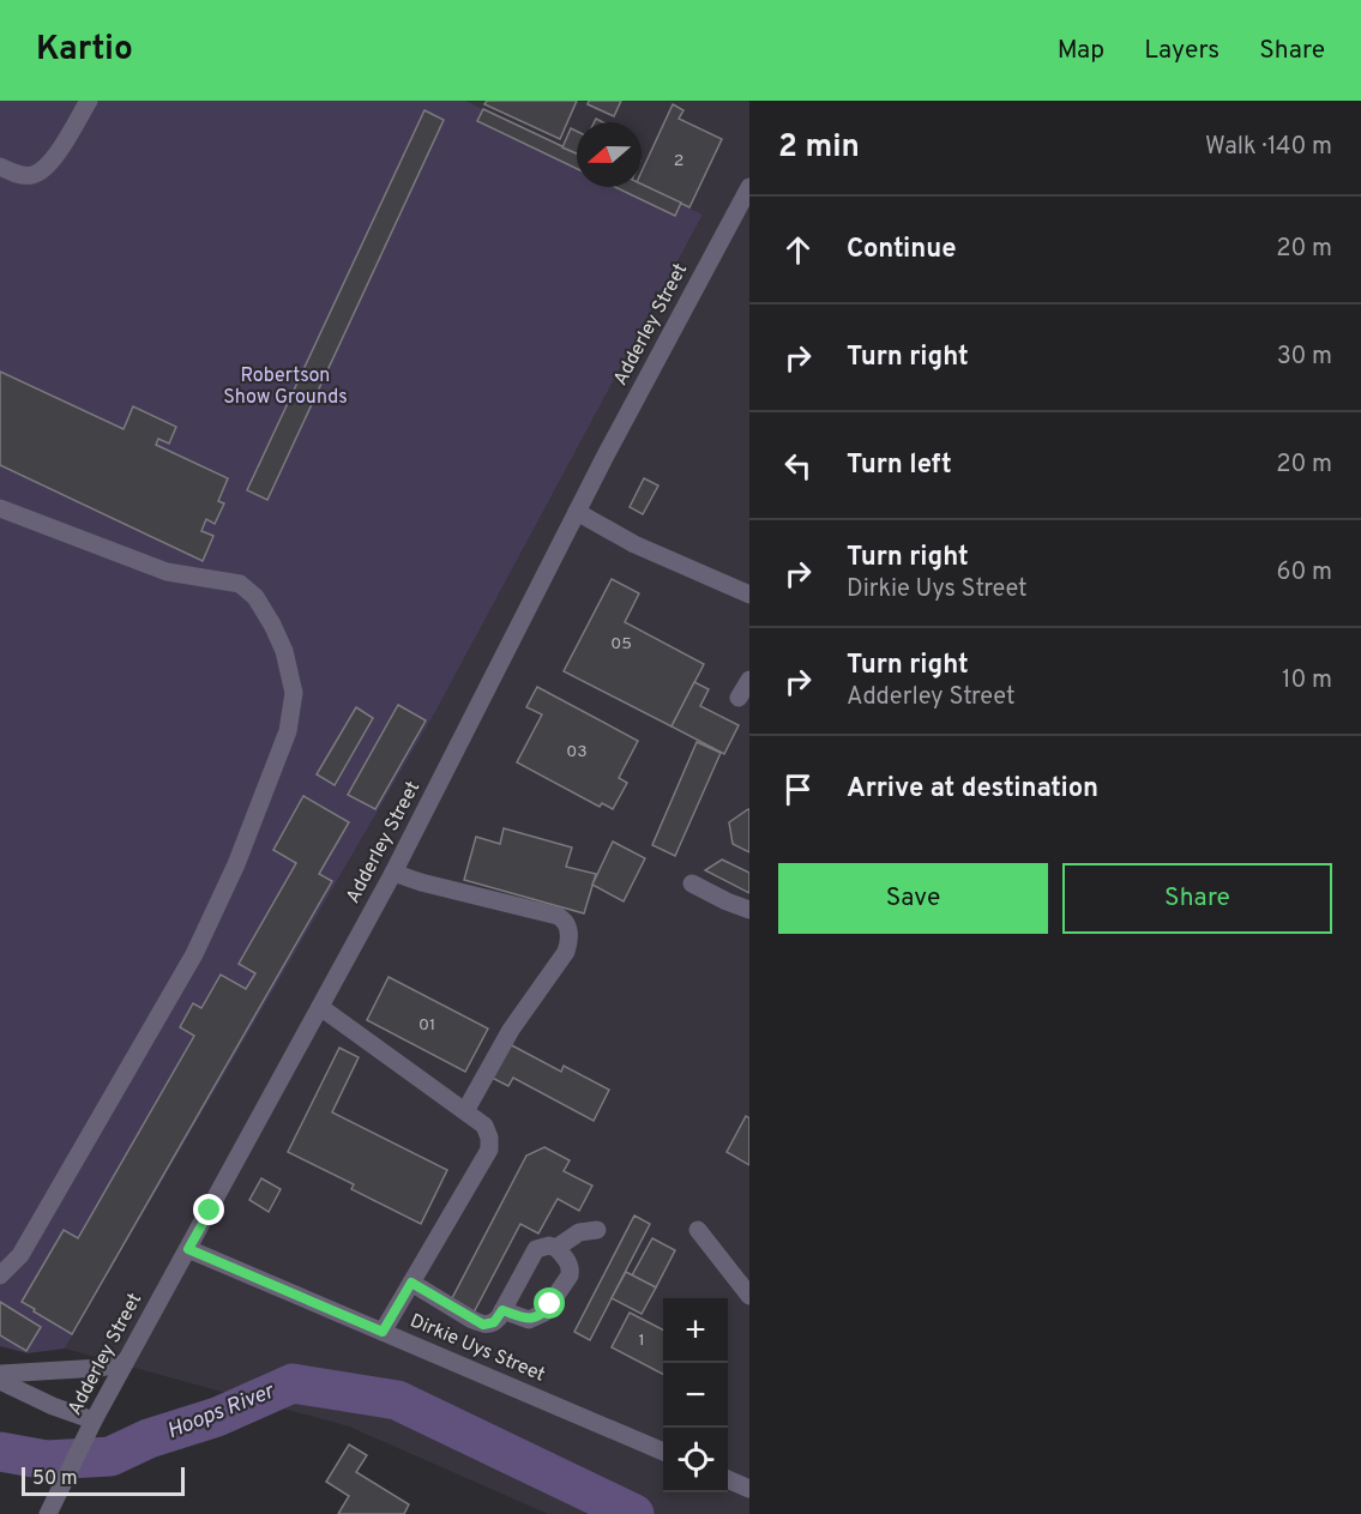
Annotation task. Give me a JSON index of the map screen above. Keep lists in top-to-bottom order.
{
  "streets": {
    "street": ["Adderley Street", "Dirkie Uys Street"]
  },
  "crossings": [
    ["Adderley Street", "Dirkie Uys Street"]
  ],
  "water": ["Hoops River"],
  "parks": ["Robertson Show Grounds"],
  "house_numbers": [
    "2",
    "05",
    "03",
    "01",
    "1"
  ],
  "scale_bar": "50 m",
  "north": "left",
  "page": {
    "header": "Kartio",
    "nav": ["Map", "Layers", "Share"],
    "heading": ["2 min", "Walk · 140 m"],
    "list": [
      ["Continue", "20 m"],
      ["Turn right", "30 m"],
      ["Turn left", "20 m"],
      ["Turn right", "Dirkie Uys Street", "60 m"],
      ["Turn right", "Adderley Street", "10 m"],
      "Arrive at destination"
    ],
    "buttons": ["Save", "Share"],
    "map_buttons": ["+", "−"],
    "scale": "50 m"
  }
}
